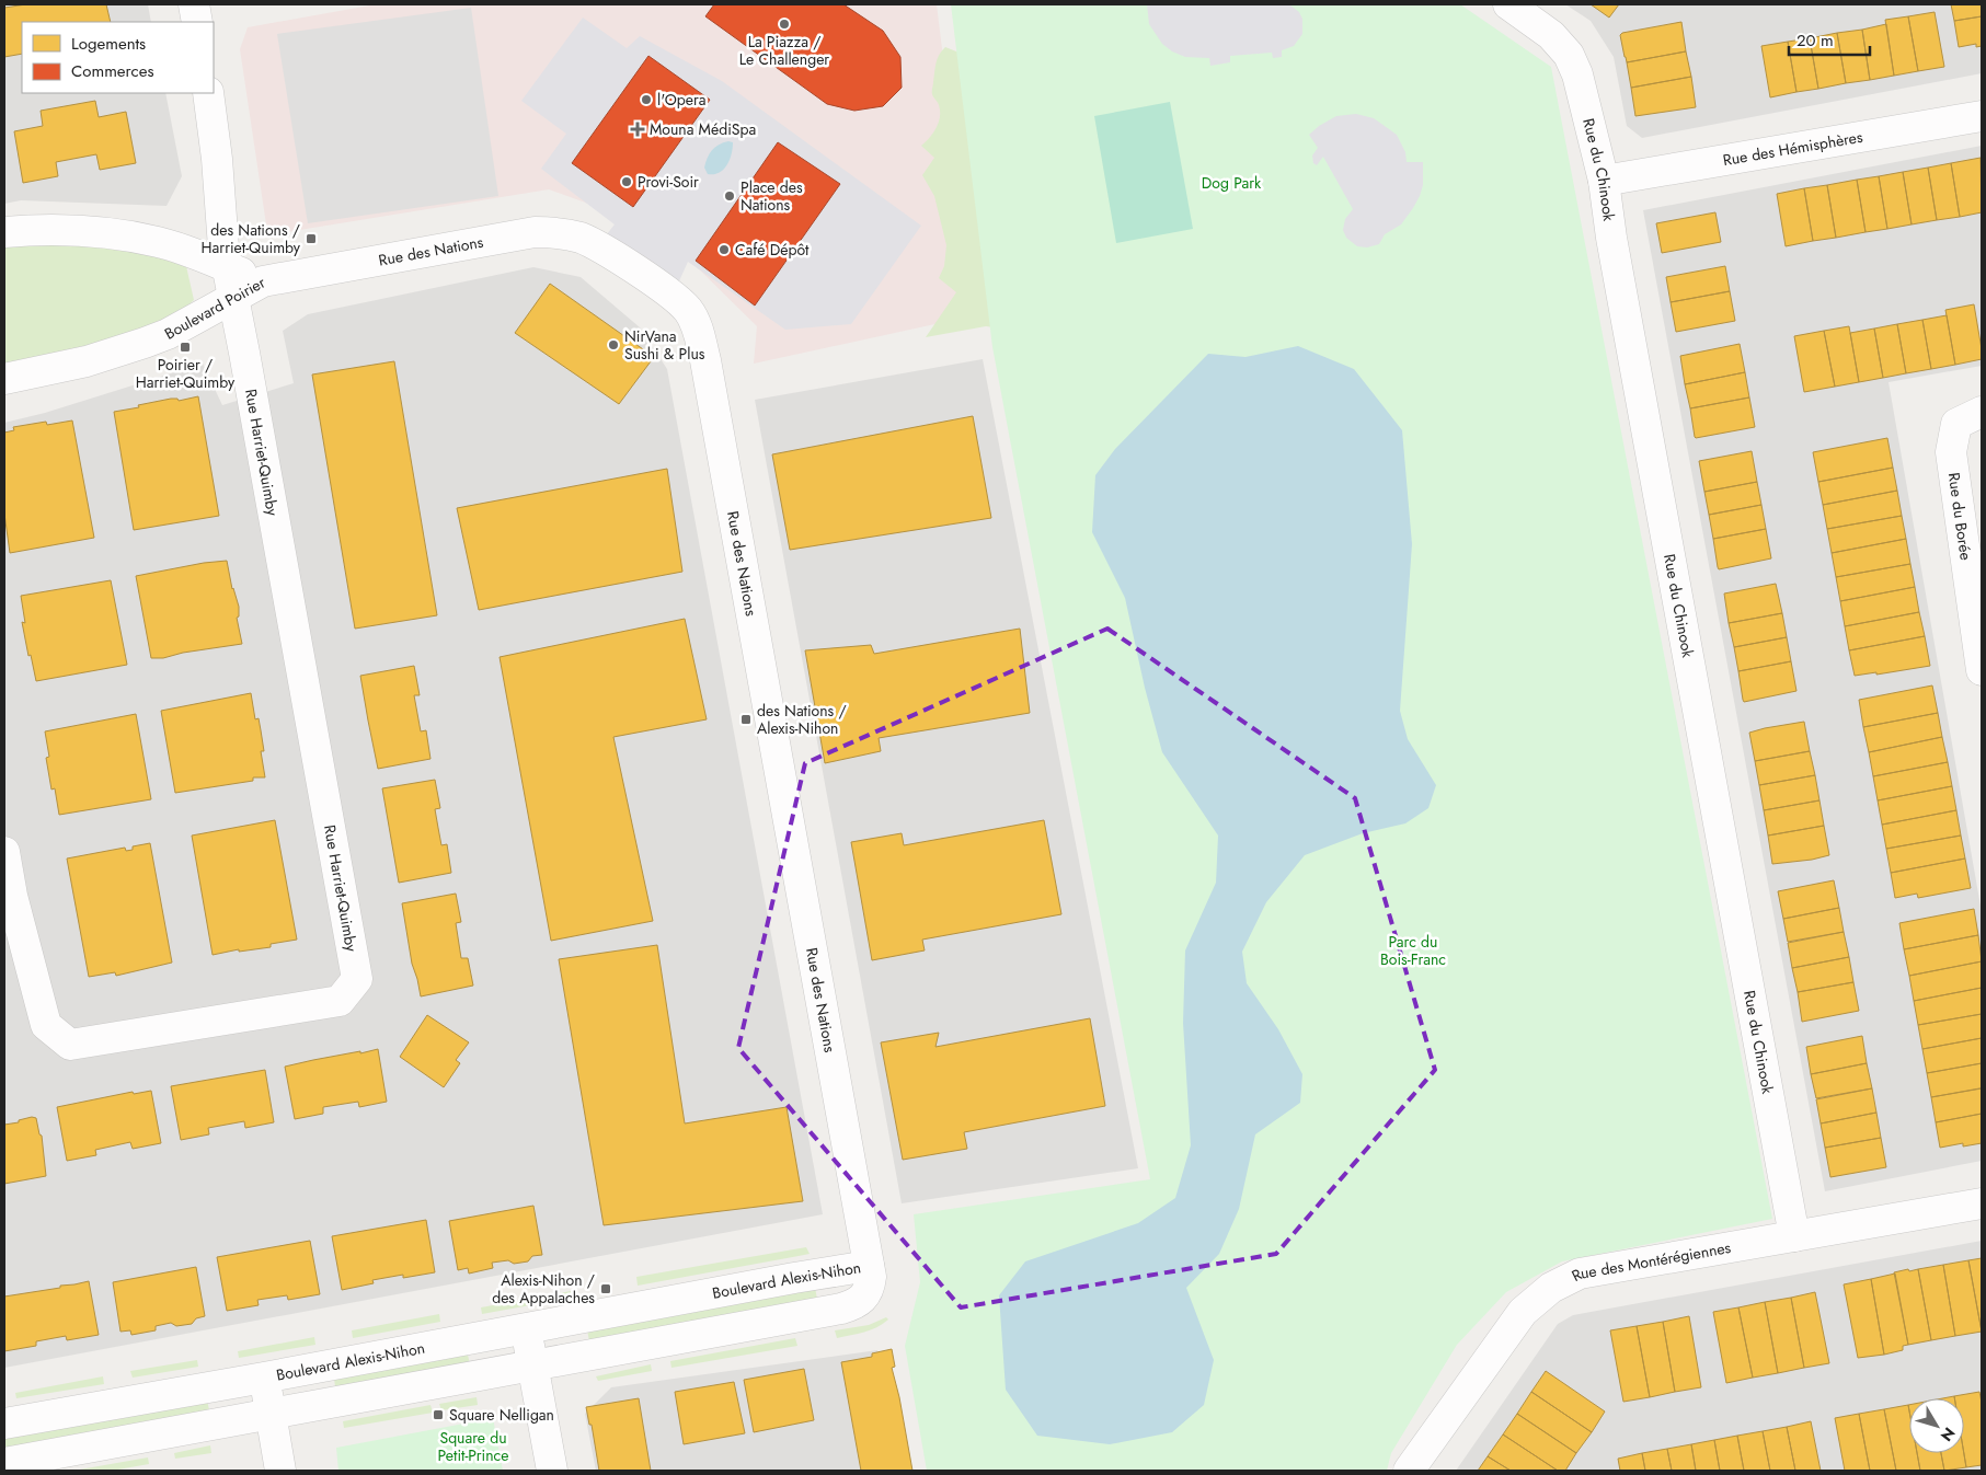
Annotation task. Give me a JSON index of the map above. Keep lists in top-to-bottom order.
{
  "streets": {
    "street": [
      "Rue des Hémisphères",
      "Rue du Chinook",
      "Rue des Nations",
      "Boulevard Poirier",
      "Rue Harriet-Quimby",
      "Rue du Borée",
      "Rue des Montérégiennes",
      "Boulevard Alexis-Nihon"
    ]
  },
  "crossings": [
    ["Rue des Hémisphères", "Rue du Chinook"],
    ["Rue du Chinook", "Rue des Montérégiennes"],
    ["Rue des Nations", "Boulevard Poirier"],
    ["Rue des Nations", "Boulevard Alexis-Nihon"],
    ["Boulevard Poirier", "Rue Harriet-Quimby"]
  ],
  "parks": ["Dog Park", "Parc du Bois-Franc", "Square du Petit-Prince"],
  "places": {
    "other": [
      "La Piazza / Le Challenger",
      "l'Opera",
      "Provi-Soir",
      "Place des Nations",
      "Café Dépôt",
      "NirVana Sushi & Plus"
    ],
    "health": ["Mouna MédiSpa"],
    "transit": [
      "des Nations / Harriet-Quimby",
      "Poirier / Harriet-Quimby",
      "des Nations / Alexis-Nihon",
      "Alexis-Nihon / des Appalaches",
      "Square Nelligan"
    ]
  },
  "legend": ["Logements", "Commerces"],
  "scale_bar": "20 m",
  "north": "bottom right"
}
